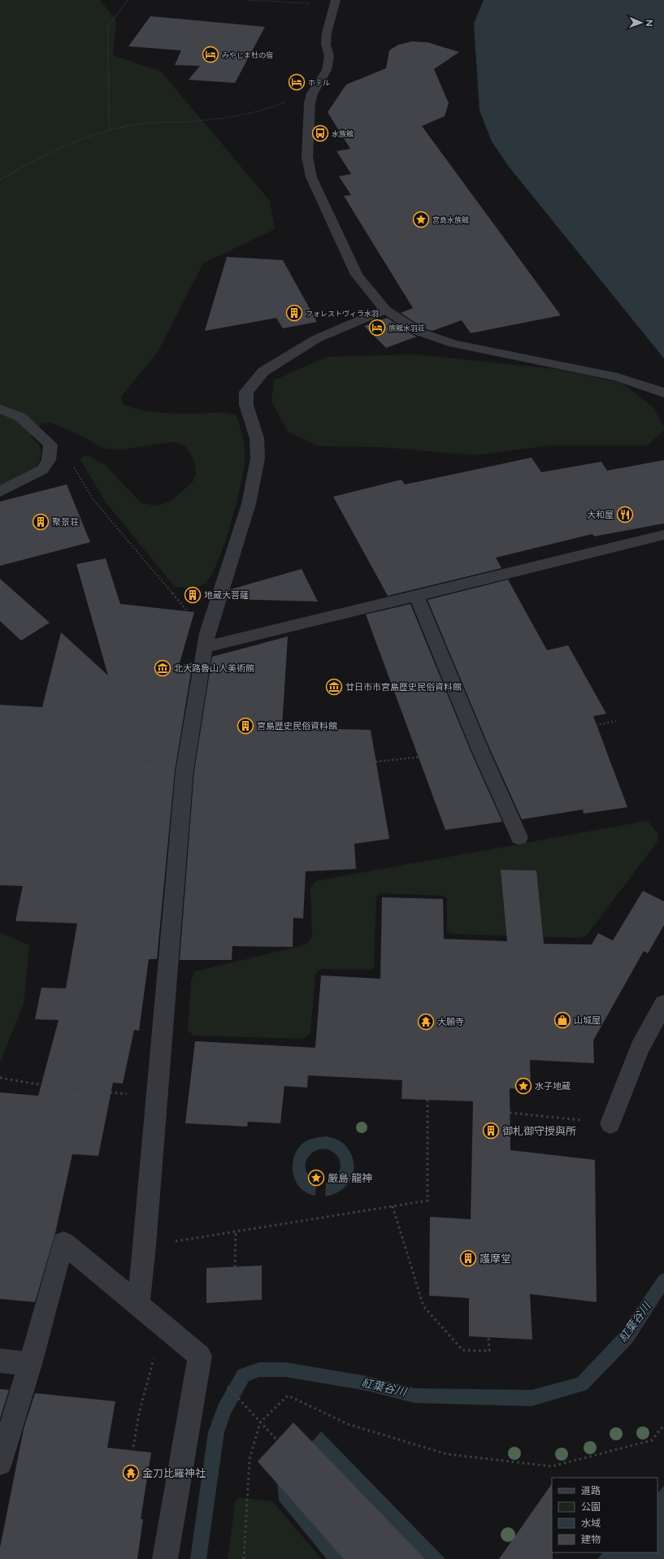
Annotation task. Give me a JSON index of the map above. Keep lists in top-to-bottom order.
{
  "water": ["紅葉谷川"],
  "places": {
    "hotel": ["みやじま杜の宿", "ホテル", "旅館水羽荘"],
    "bus stop": ["水族館"],
    "place": ["宮島水族館", "水子地蔵", "厳島 龍神"],
    "building": [
      "フォレストヴィラ水羽",
      "聚景荘",
      "地蔵大菩薩",
      "宮島歴史民俗資料館",
      "御札御守授與所",
      "護摩堂"
    ],
    "restaurant": ["大和屋"],
    "museum": ["北大路魯山人美術館", "廿日市市宮島歴史民俗資料館"],
    "shop": ["山城屋"],
    "temple": ["大願寺", "金刀比羅神社"]
  },
  "legend": [
    "道路",
    "公園",
    "水域",
    "建物"
  ],
  "north": "right"
}
